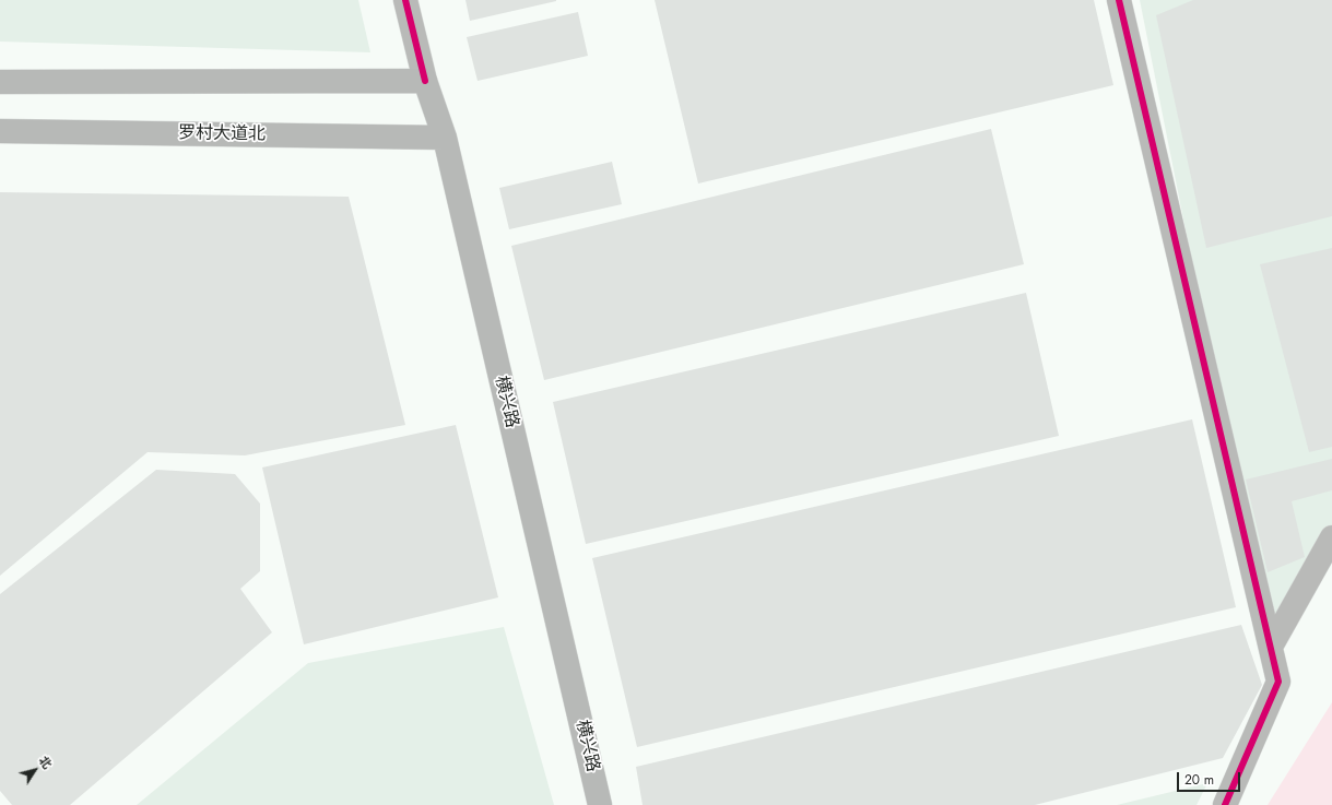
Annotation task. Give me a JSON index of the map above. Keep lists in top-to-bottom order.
{
  "streets": {
    "main road": ["罗村大道北", "横兴路"]
  },
  "crossings": [
    ["罗村大道北", "横兴路"]
  ],
  "scale_bar": "20 m",
  "north": "top right"
}
